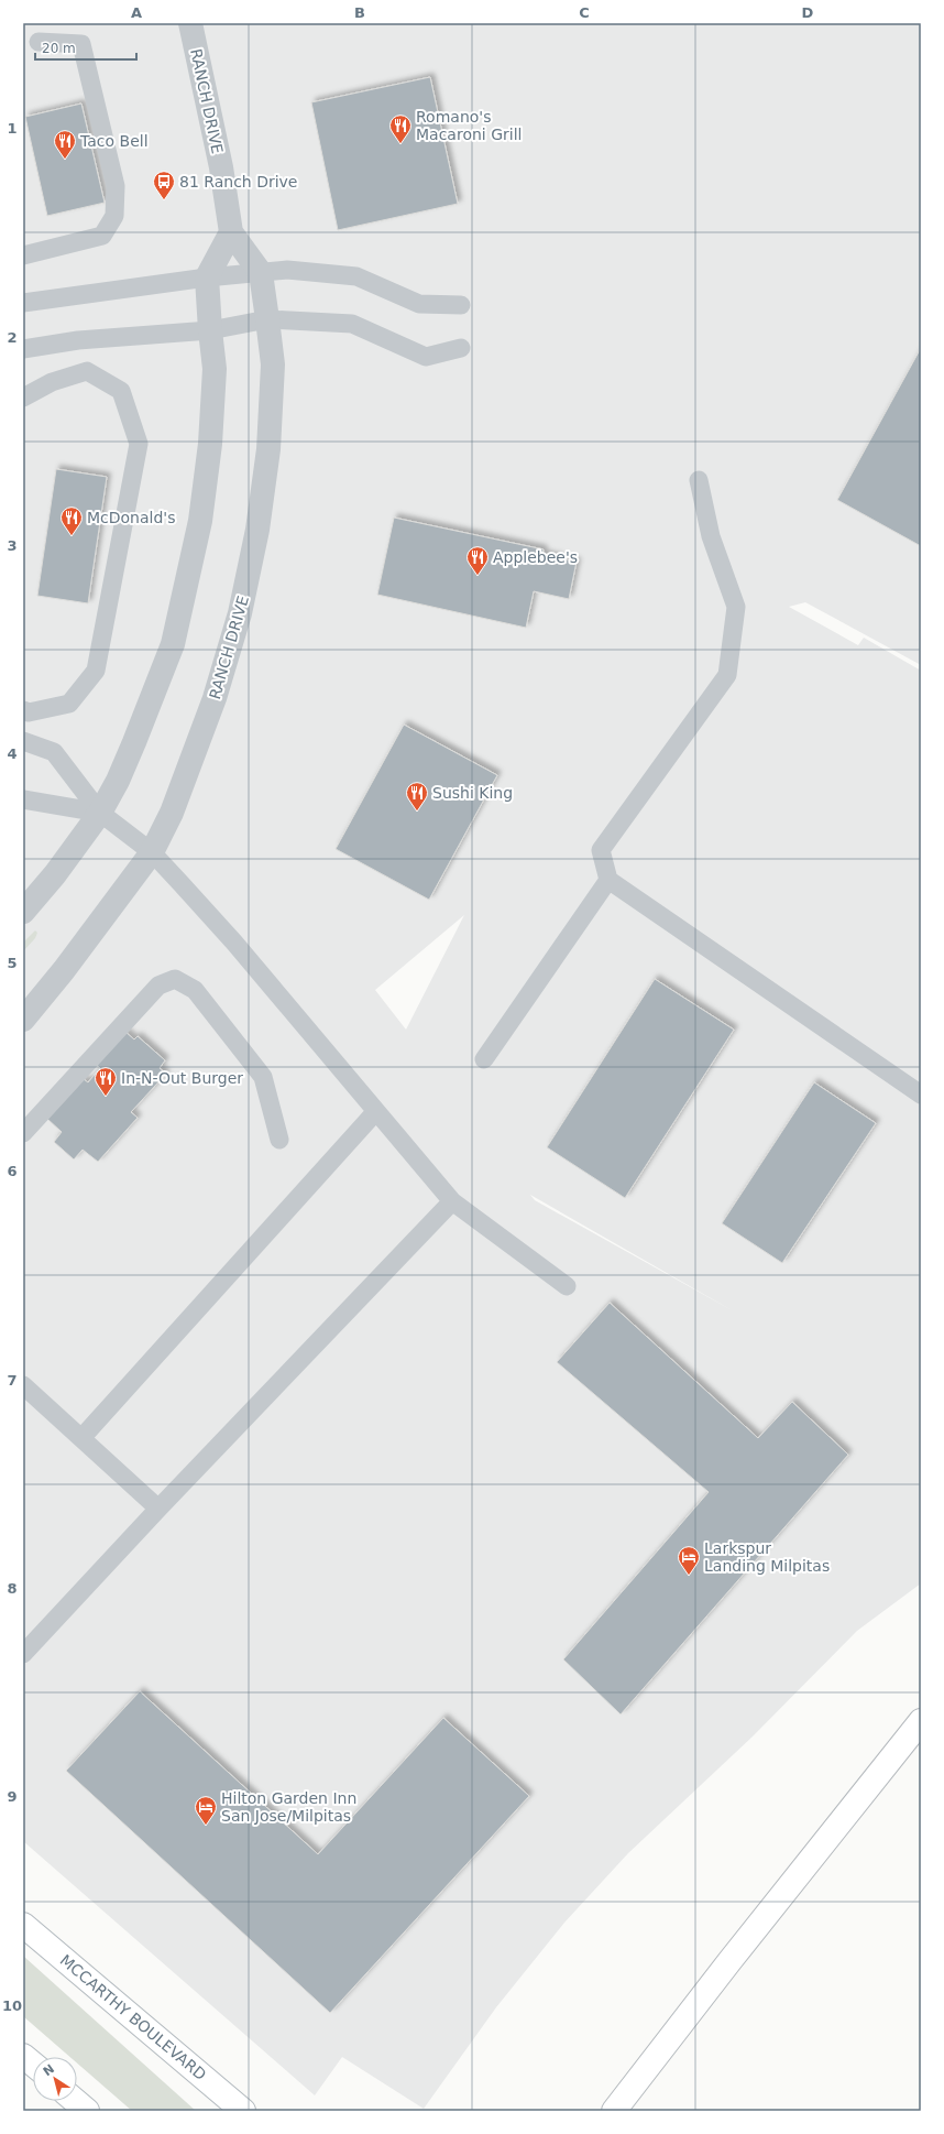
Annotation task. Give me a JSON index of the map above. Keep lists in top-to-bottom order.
{
  "streets": {
    "main road": ["MCCARTHY BOULEVARD"],
    "street": ["RANCH DRIVE"]
  },
  "places": {
    "restaurant": [
      "Romano's Macaroni Grill",
      "Taco Bell",
      "McDonald's",
      "Applebee's",
      "Sushi King",
      "In-N-Out Burger"
    ],
    "bus stop": ["81 Ranch Drive"],
    "hotel": ["Larkspur Landing Milpitas", "Hilton Garden Inn San Jose/Milpitas"]
  },
  "scale_bar": "20 m",
  "north": "top left",
  "grid": {
    "columns": [
      "A",
      "B",
      "C",
      "D"
    ],
    "rows": [
      "1",
      "2",
      "3",
      "4",
      "5",
      "6",
      "7",
      "8",
      "9",
      "10"
    ]
  }
}
